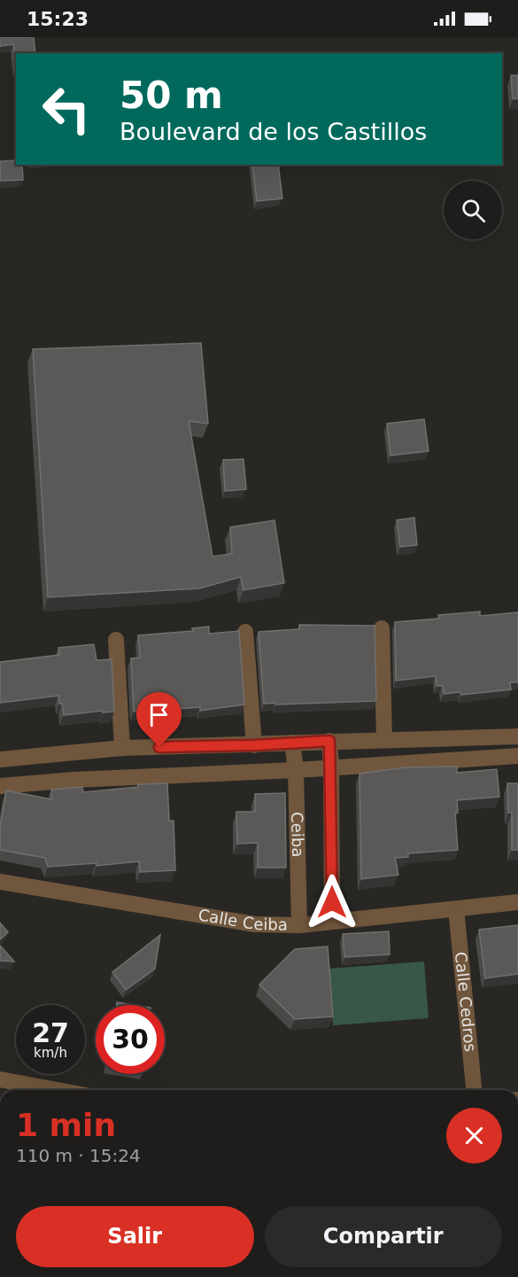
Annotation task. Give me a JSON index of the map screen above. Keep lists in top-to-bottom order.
{
  "streets": {
    "street": ["Ceiba", "Calle Ceiba", "Calle Cedros"]
  },
  "crossings": [
    ["Ceiba", "Calle Ceiba"],
    ["Calle Ceiba", "Calle Cedros"]
  ],
  "page": {
    "status": "15:23",
    "turn": ["50 m", "Boulevard de los Castillos"],
    "speed": "27 km/h",
    "limit": "30",
    "heading": ["1 min", "110 m · 15:24"],
    "buttons": ["Salir", "Compartir"]
  }
}
